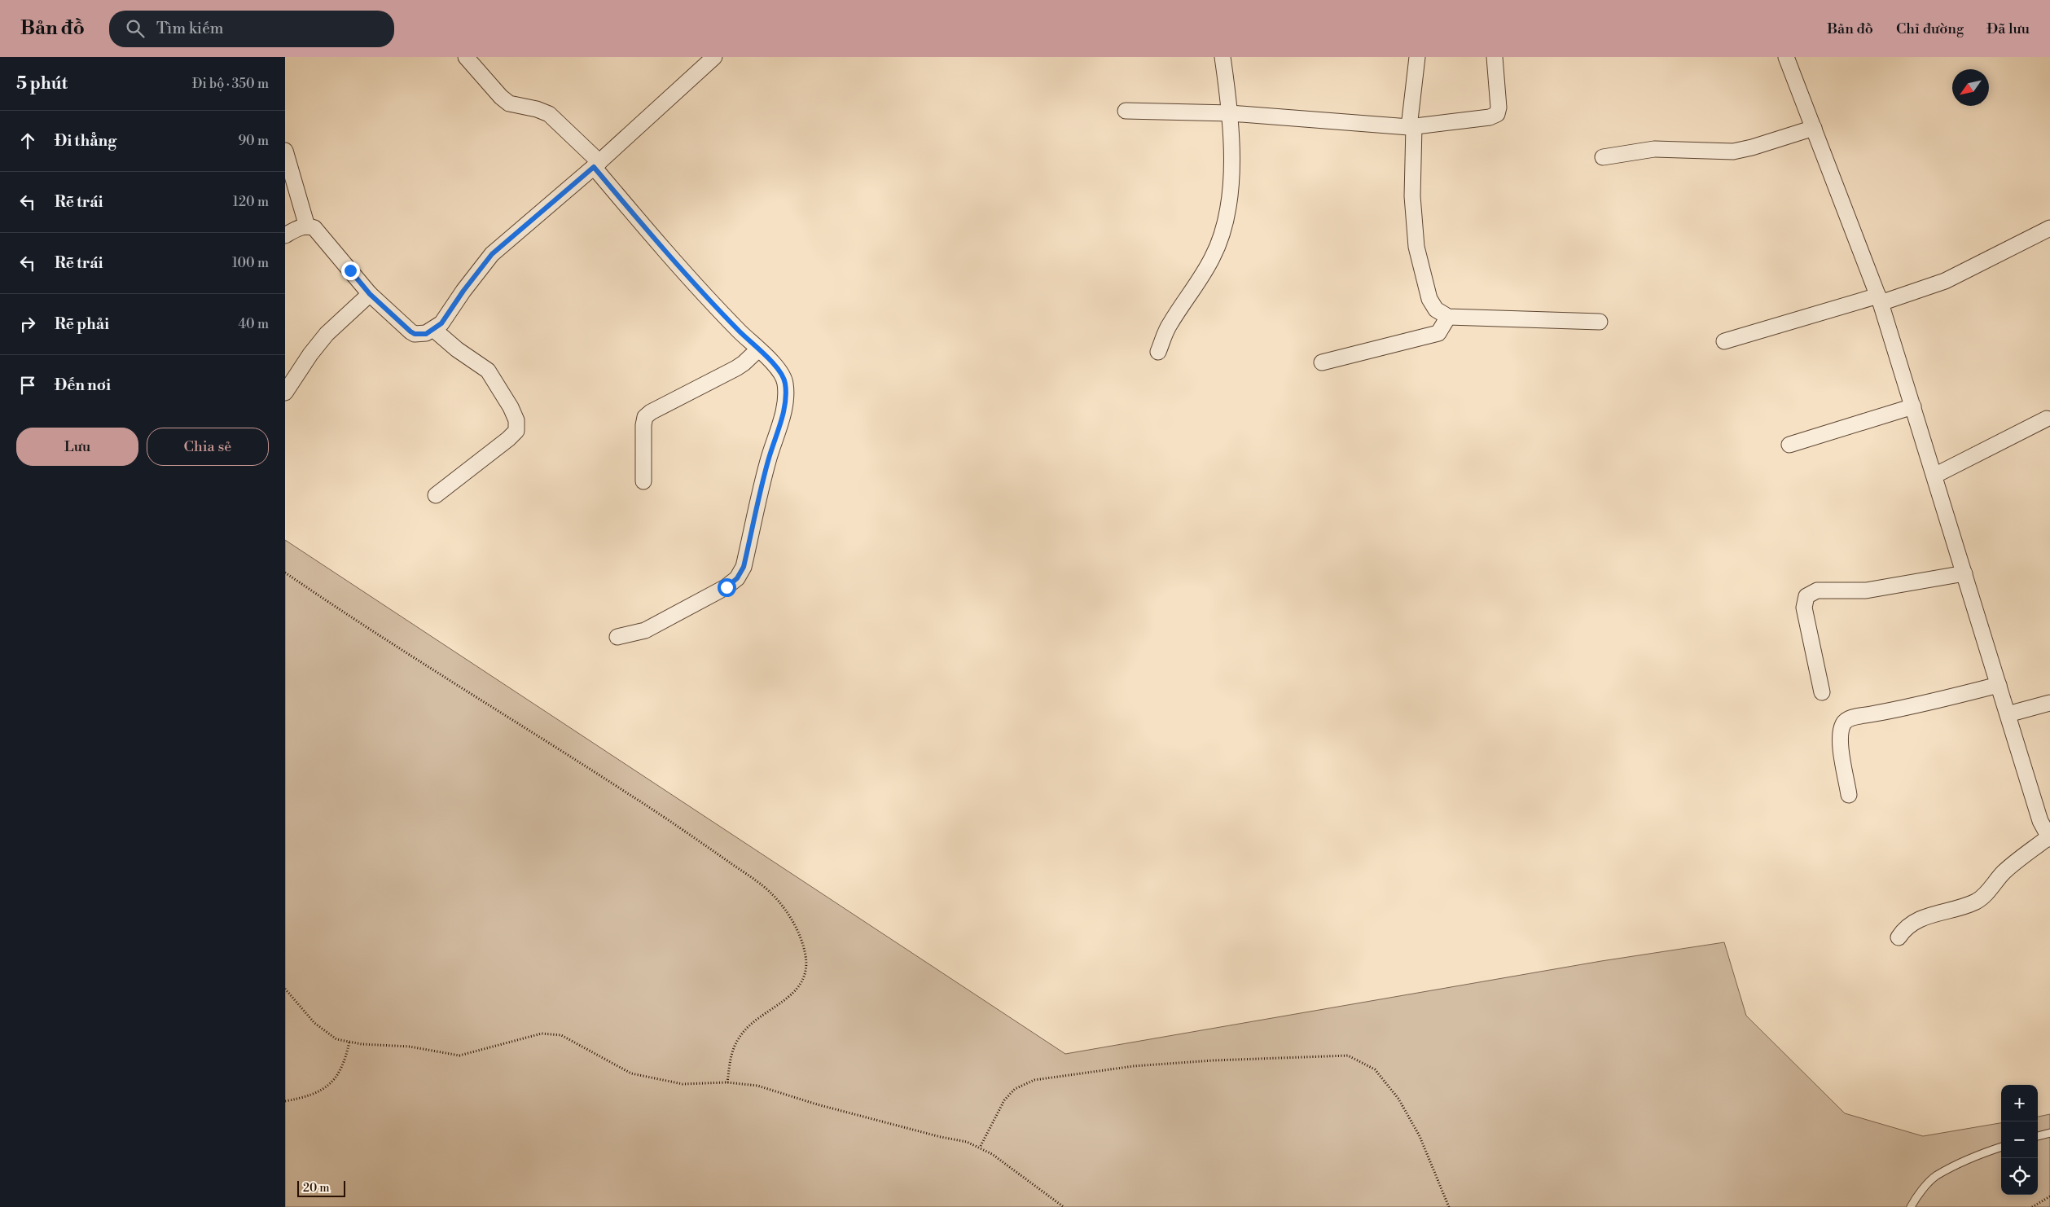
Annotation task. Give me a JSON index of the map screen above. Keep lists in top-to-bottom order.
{
  "scale_bar": "20 m",
  "north": "bottom left",
  "page": {
    "header": "Bản đồ",
    "search": "Tìm kiếm",
    "nav": ["Bản đồ", "Chỉ đường", "Đã lưu"],
    "heading": ["5 phút", "Đi bộ · 350 m"],
    "list": [
      ["Đi thẳng", "90 m"],
      ["Rẽ trái", "120 m"],
      ["Rẽ trái", "100 m"],
      ["Rẽ phải", "40 m"],
      "Đến nơi"
    ],
    "buttons": ["Lưu", "Chia sẻ"],
    "map_buttons": ["+", "−"],
    "scale": "20 m"
  }
}
